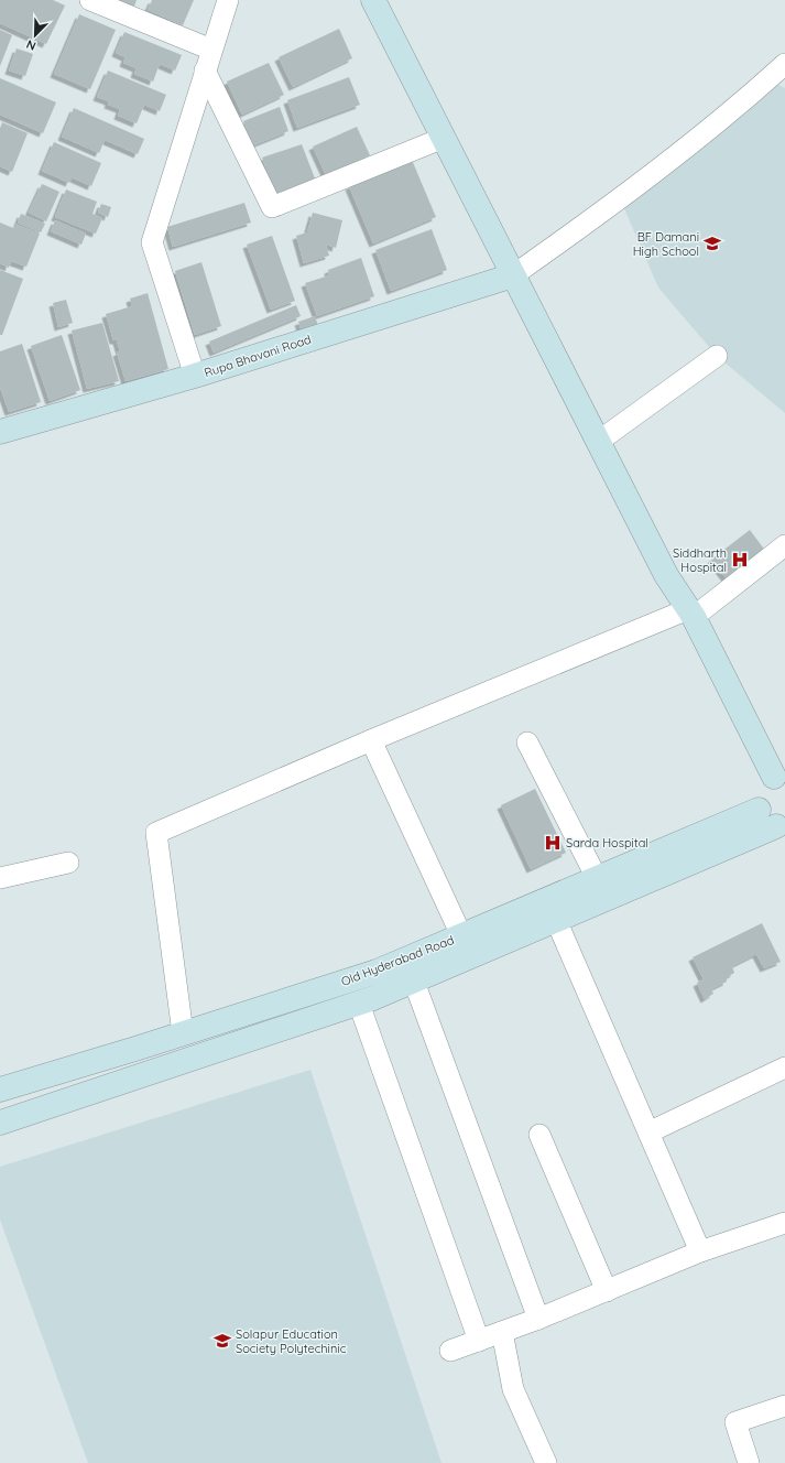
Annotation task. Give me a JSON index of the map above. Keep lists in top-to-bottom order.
{
  "streets": {
    "main road": ["Rupa Bhavani Road", "Old Hyderabad Road"]
  },
  "places": {
    "school or university": ["BF Damani High School", "Solapur Education Society Polytechinic"],
    "hospital": ["Siddharth Hospital", "Sarda Hospital"]
  },
  "north": "bottom left"
}
